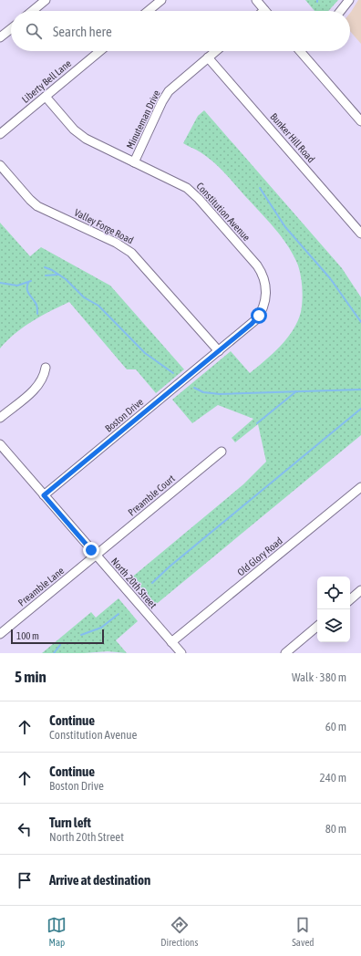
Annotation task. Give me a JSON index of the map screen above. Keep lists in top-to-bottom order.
{
  "streets": {
    "street": [
      "Liberty Bell Lane",
      "Minuteman Drive",
      "Bunker Hill Road",
      "Constitution Avenue",
      "Valley Forge Road",
      "Boston Drive",
      "Preamble Court",
      "Old Glory Road",
      "North 20th Street",
      "Preamble Lane"
    ]
  },
  "crossings": [
    ["Liberty Bell Lane", "Constitution Avenue"],
    ["Minuteman Drive", "Bunker Hill Road"],
    ["Minuteman Drive", "Constitution Avenue"],
    ["Constitution Avenue", "Valley Forge Road"],
    ["Constitution Avenue", "Boston Drive"],
    ["Valley Forge Road", "Boston Drive"],
    ["Boston Drive", "North 20th Street"],
    ["Preamble Court", "North 20th Street"],
    ["Preamble Court", "Preamble Lane"],
    ["Old Glory Road", "North 20th Street"],
    ["North 20th Street", "Preamble Lane"]
  ],
  "scale_bar": "100 m",
  "page": {
    "search": "Search here",
    "scale": "100 m",
    "heading": ["5 min", "Walk · 380 m"],
    "list": [
      ["Continue", "Constitution Avenue", "60 m"],
      ["Continue", "Boston Drive", "240 m"],
      ["Turn left", "North 20th Street", "80 m"],
      "Arrive at destination"
    ],
    "nav": ["Map", "Directions", "Saved"]
  }
}
